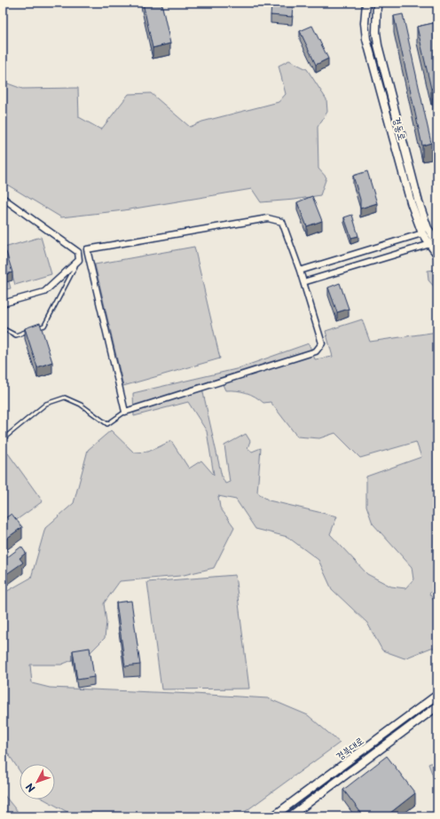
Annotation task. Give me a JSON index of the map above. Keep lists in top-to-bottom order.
{
  "streets": {
    "street": ["경동로", "경북대로"]
  },
  "north": "bottom left"
}
